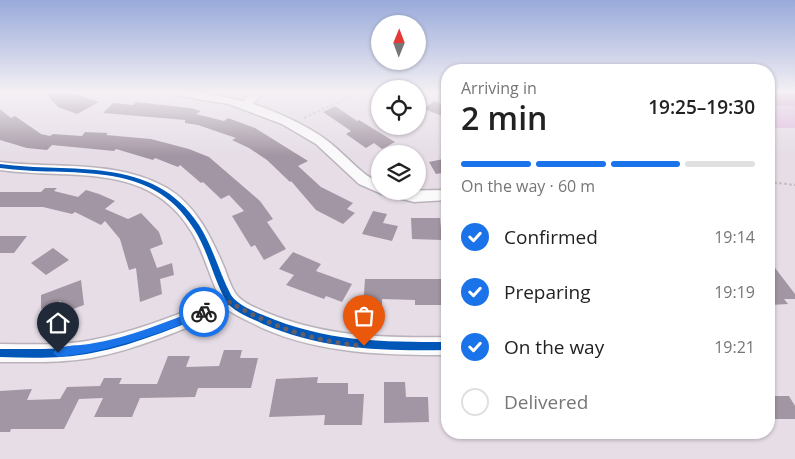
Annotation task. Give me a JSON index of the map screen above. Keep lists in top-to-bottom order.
{
  "north": "top",
  "page": {
    "heading": ["2 min", "Arriving in", "19:25–19:30"],
    "bar": "On the way · 60 m",
    "list": [
      ["Confirmed", "19:14"],
      ["Preparing", "19:19"],
      ["On the way", "19:21"],
      "Delivered"
    ]
  }
}
